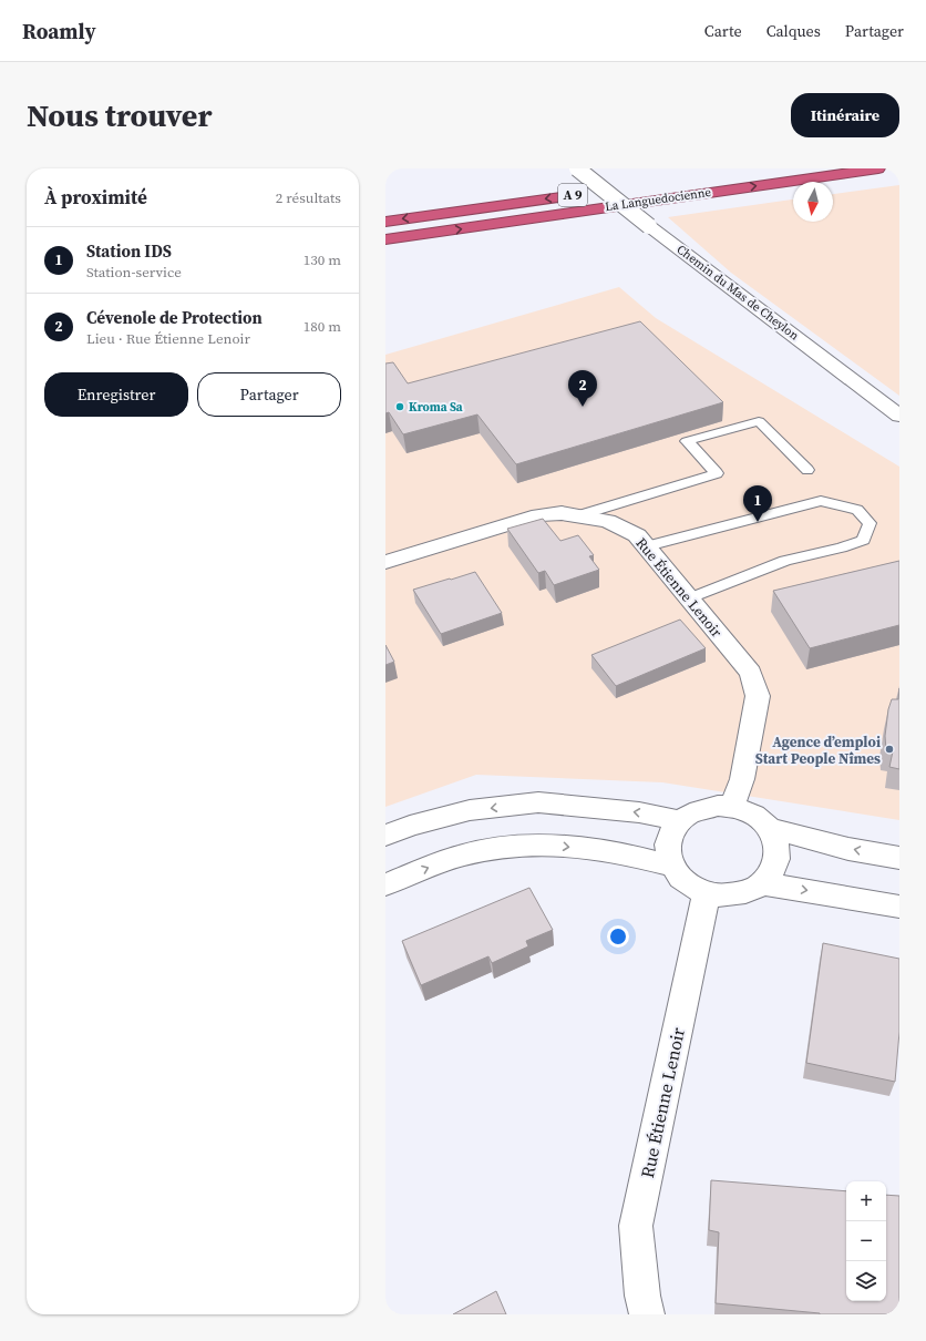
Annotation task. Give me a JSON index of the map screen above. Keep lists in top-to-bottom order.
{
  "streets": {
    "highway": ["A 9", "La Languedocienne"],
    "street": ["Chemin du Mas de Cheylon", "Rue Étienne Lenoir"]
  },
  "places": ["Kroma Sa", "Agence d’emploi Start People Nîmes"],
  "north": "bottom",
  "page": {
    "header": "Roamly",
    "nav": ["Carte", "Calques", "Partager"],
    "buttons": [
      "Itinéraire",
      ["Enregistrer", "Partager"]
    ],
    "title": "Nous trouver",
    "heading": ["À proximité", "2 résultats"],
    "list": [
      {
        "mark": "1",
        "name": "Station IDS",
        "note": "Station-service",
        "value": "130 m"
      },
      {
        "mark": "2",
        "name": "Cévenole de Protection",
        "note": "Lieu · Rue Étienne Lenoir",
        "value": "180 m"
      }
    ],
    "pins": ["2", "1"],
    "map_buttons": ["+", "−"]
  }
}
